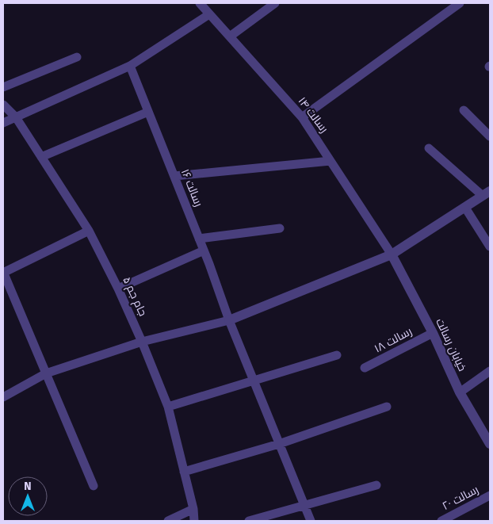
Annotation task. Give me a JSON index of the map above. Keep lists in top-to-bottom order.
{
  "streets": {
    "street": [
      "رسالت ۱۴",
      "رسالت ۱۶",
      "جام جم ۵",
      "رسالت ۱۸",
      "خیابان رسالت",
      "رسالت ۲۰"
    ]
  },
  "crossings": [
    ["رسالت ۱۴", "خیابان رسالت"],
    ["رسالت ۱۸", "خیابان رسالت"]
  ],
  "north": "top"
}
